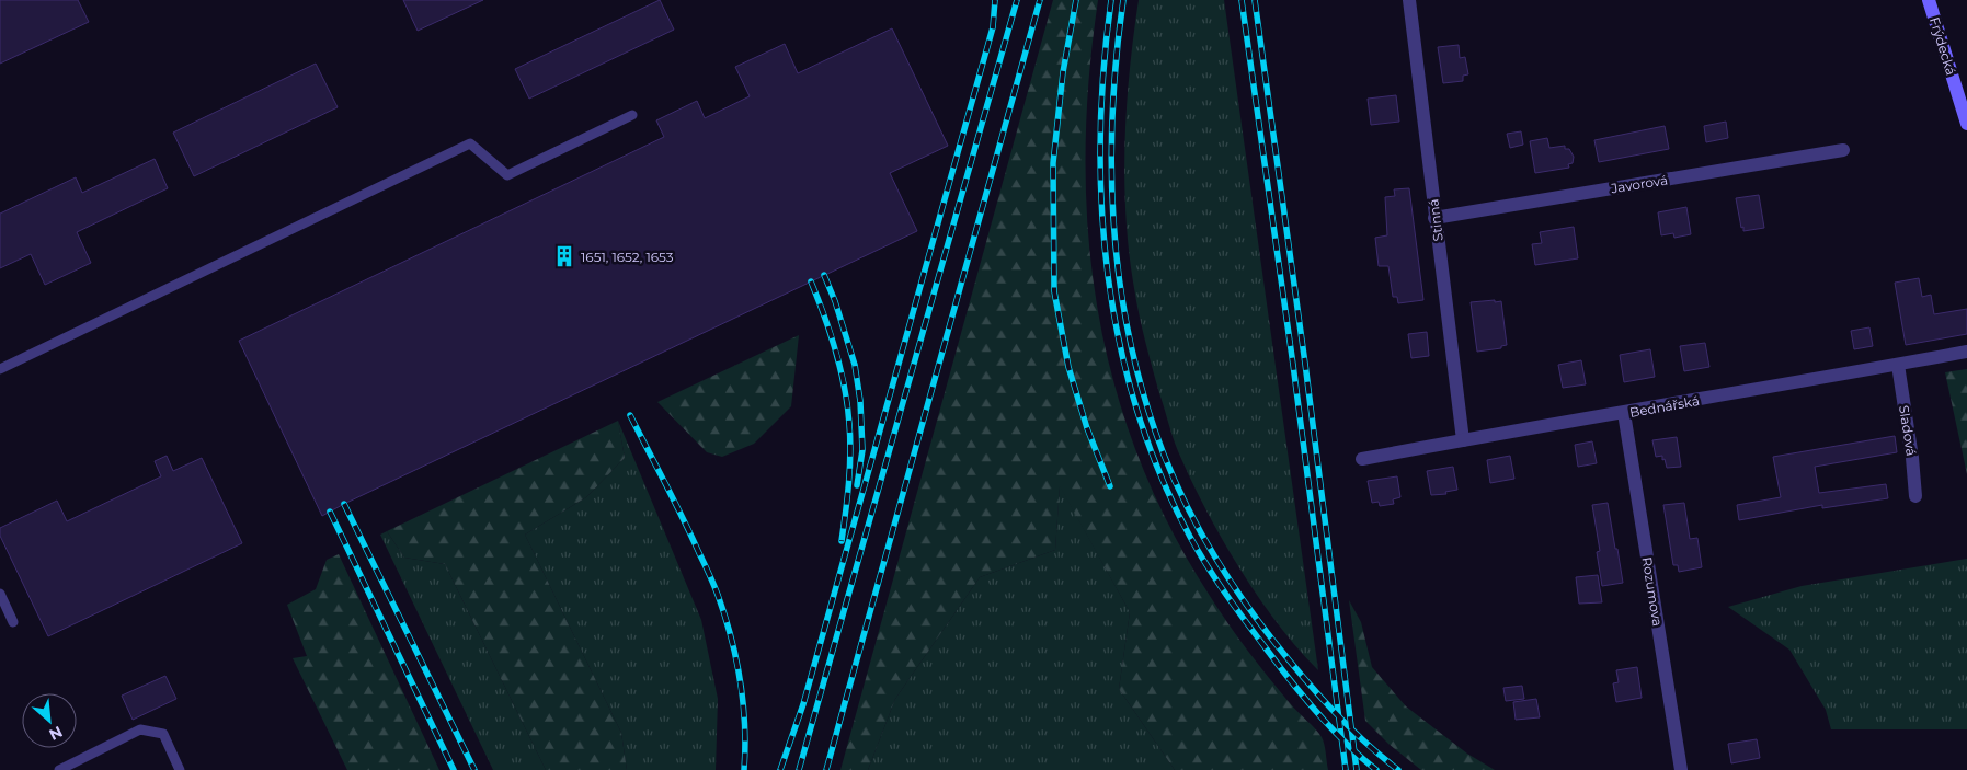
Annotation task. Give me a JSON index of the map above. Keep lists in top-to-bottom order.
{
  "streets": {
    "main road": ["Frýdecká"],
    "street": [
      "Javorová",
      "Stinná",
      "Bednářská",
      "Sladová",
      "Rozumova"
    ]
  },
  "crossings": [
    ["Javorová", "Stinná"],
    ["Stinná", "Bednářská"],
    ["Bednářská", "Sladová"],
    ["Bednářská", "Rozumova"]
  ],
  "places": {
    "building": ["1651, 1652, 1653"]
  },
  "north": "bottom right"
}
